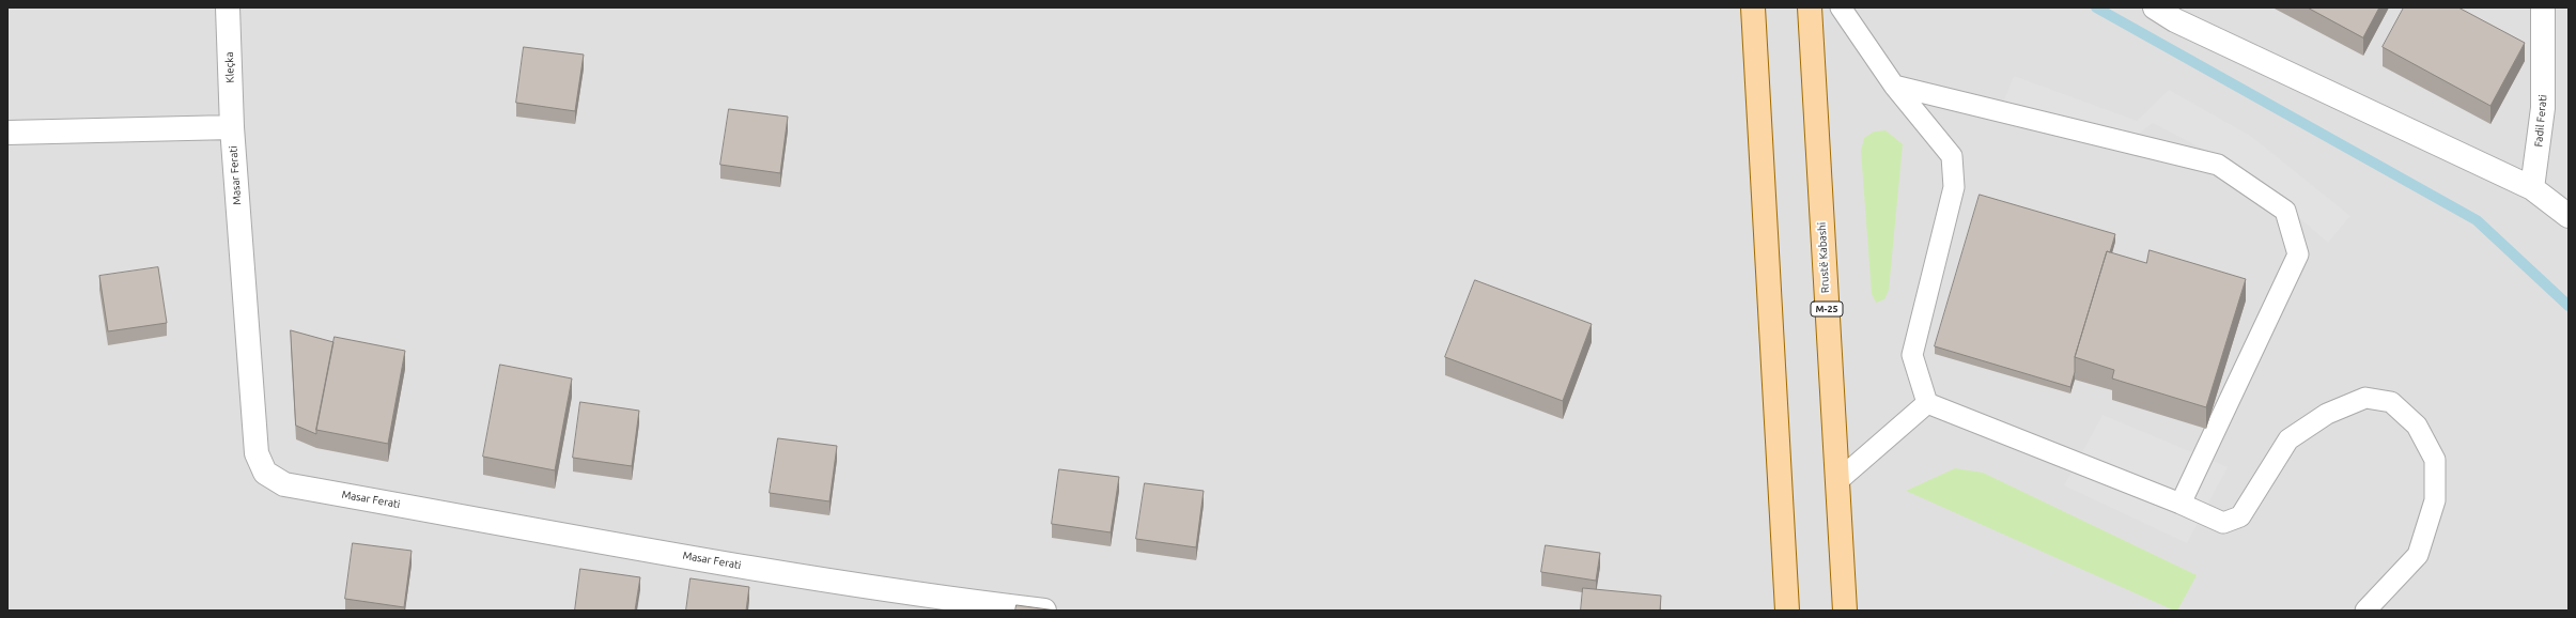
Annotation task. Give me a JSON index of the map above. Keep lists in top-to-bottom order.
{
  "streets": {
    "main road": ["Rrustë Kabashi", "M-25"],
    "street": ["Kleçka", "Fadil Ferati", "Masar Ferati"]
  },
  "crossings": [
    ["Kleçka", "Masar Ferati"]
  ]
}
